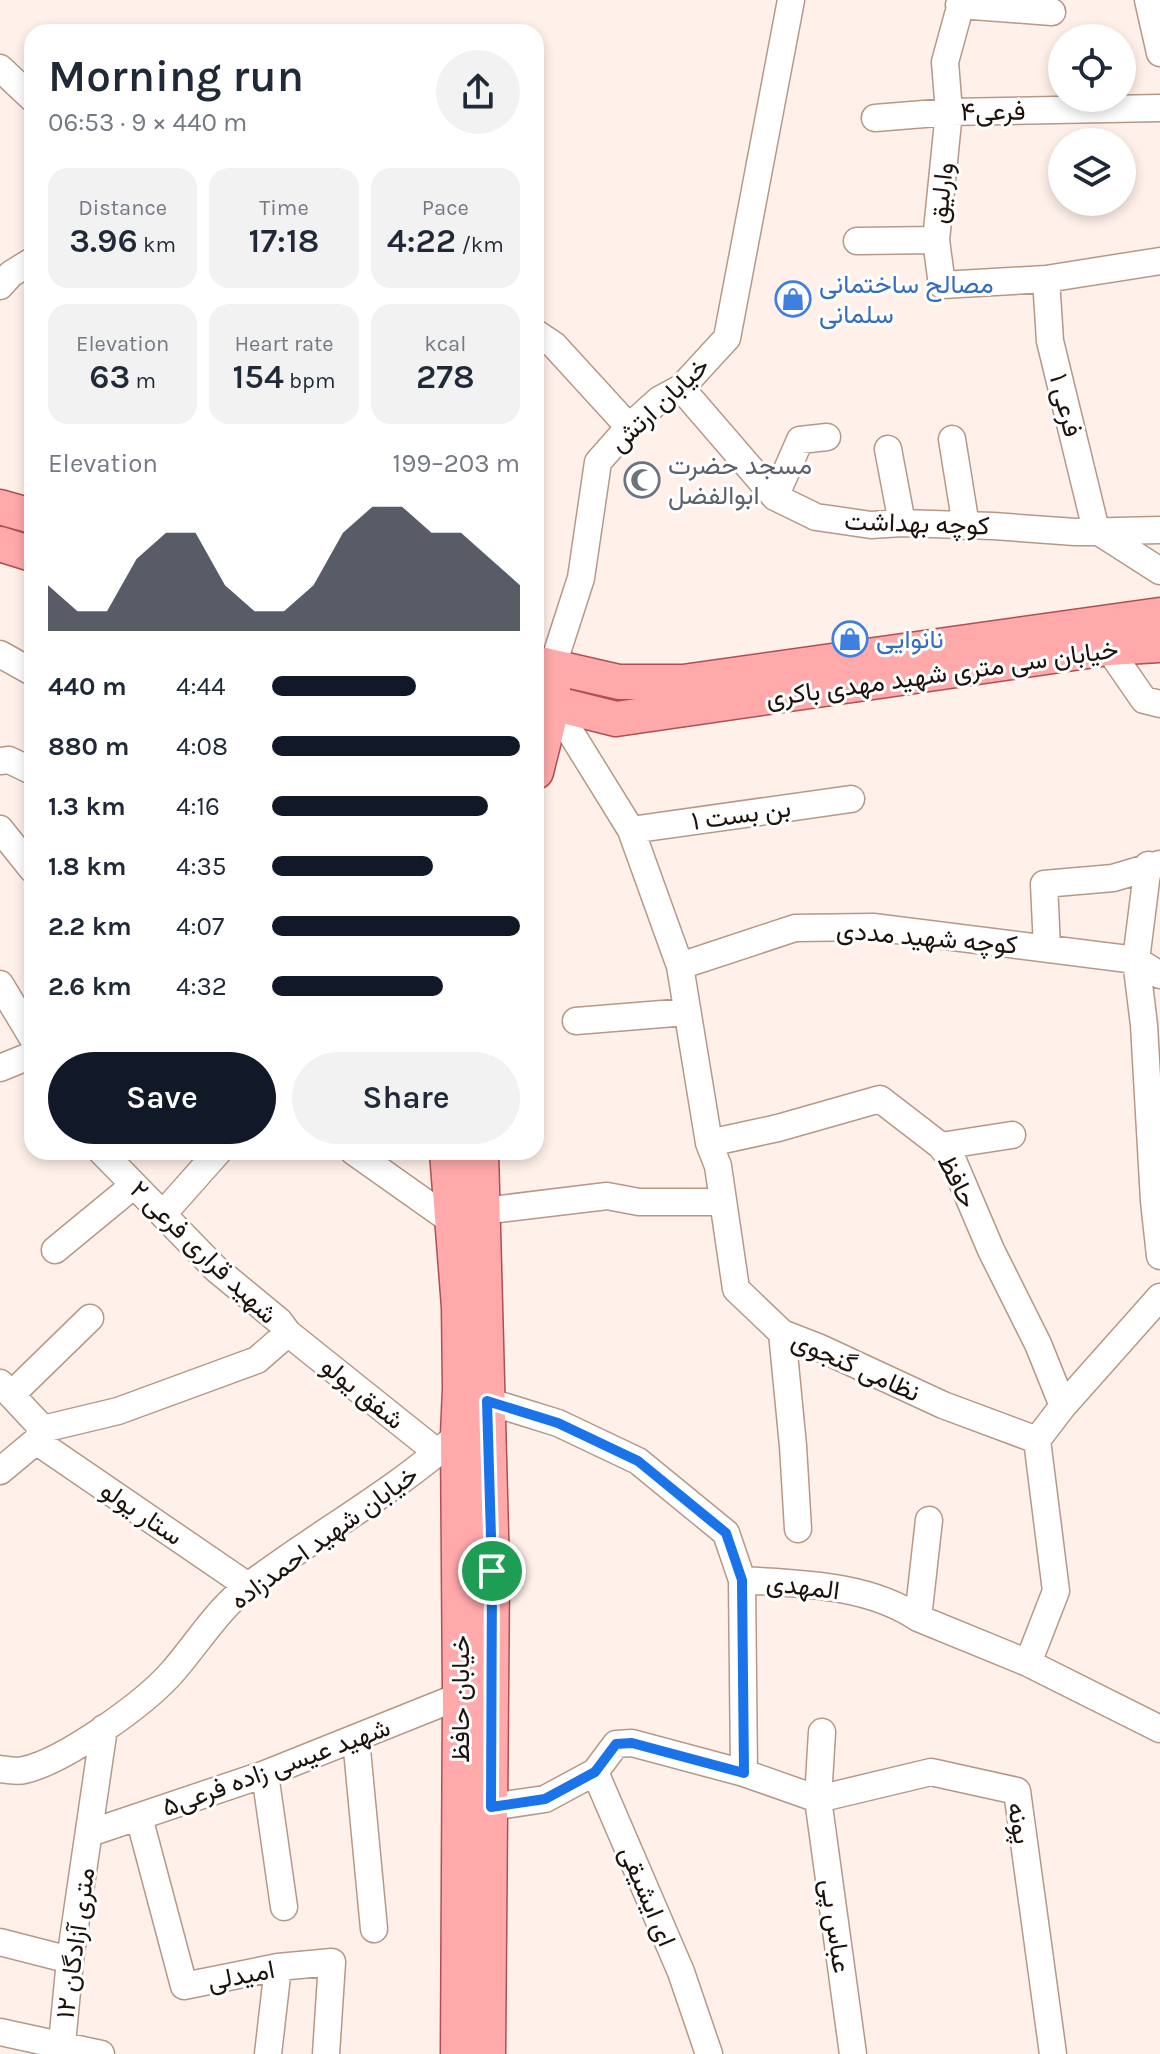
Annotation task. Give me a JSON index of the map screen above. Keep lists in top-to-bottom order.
{
  "streets": {
    "main road": ["خیابان سی متری شهید مهدی باکری", "خیابان حافظ"],
    "street": [
      "فرعی۴",
      "وارلیق",
      "خیابان ارتش",
      "فرعی ۱",
      "کوچه بهداشت",
      "بن بست ۱",
      "کوچه شهید مددی",
      "حافظ",
      "شهید قراری فرعی ۲",
      "نظامی گنجوی",
      "شفق یولو",
      "ستار یولو",
      "خیابان شهید احمدزاده",
      "المهدی",
      "شهید عیسی زاده فرعی۵",
      "پونه",
      "ای ایشیقی",
      "عباس پی",
      "۱۲ متری آزادگان",
      "امیدلی"
    ]
  },
  "crossings": [
    ["فرعی۴", "وارلیق"],
    ["وارلیق", "فرعی ۱"],
    ["خیابان ارتش", "کوچه بهداشت"],
    ["فرعی ۱", "کوچه بهداشت"],
    ["کوچه شهید مددی", "نظامی گنجوی"],
    ["حافظ", "نظامی گنجوی"],
    ["شهید قراری فرعی ۲", "شفق یولو"],
    ["شهید قراری فرعی ۲", "ستار یولو"],
    ["شفق یولو", "خیابان شهید احمدزاده"],
    ["شفق یولو", "خیابان حافظ"],
    ["ستار یولو", "خیابان شهید احمدزاده"],
    ["خیابان شهید احمدزاده", "خیابان حافظ"],
    ["خیابان شهید احمدزاده", "۱۲ متری آزادگان"],
    ["المهدی", "خیابان حافظ"],
    ["خیابان حافظ", "شهید عیسی زاده فرعی۵"],
    ["شهید عیسی زاده فرعی۵", "۱۲ متری آزادگان"],
    ["شهید عیسی زاده فرعی۵", "امیدلی"],
    ["پونه", "عباس پی"]
  ],
  "places": {
    "shop": ["مصالح ساختمانی سلمانی", "نانوایی"],
    "mosque": ["مسجد حضرت ابوالفضل"]
  },
  "page": {
    "heading": ["Morning run", "06:53 · 9 × 440 m"],
    "stats": [
      ["Distance", "3.96 km"],
      ["Time", "17:18"],
      ["Pace", "4:22 /km"],
      ["Elevation", "63 m"],
      ["Heart rate", "154 bpm"],
      ["kcal", "278"]
    ],
    "chart": ["Elevation", "199–203 m"],
    "list": [
      {
        "name": "440 m",
        "note": "4:44"
      },
      {
        "name": "880 m",
        "note": "4:08"
      },
      {
        "name": "1.3 km",
        "note": "4:16"
      },
      {
        "name": "1.8 km",
        "note": "4:35"
      },
      {
        "name": "2.2 km",
        "note": "4:07"
      },
      {
        "name": "2.6 km",
        "note": "4:32"
      }
    ],
    "buttons": ["Save", "Share"]
  }
}
